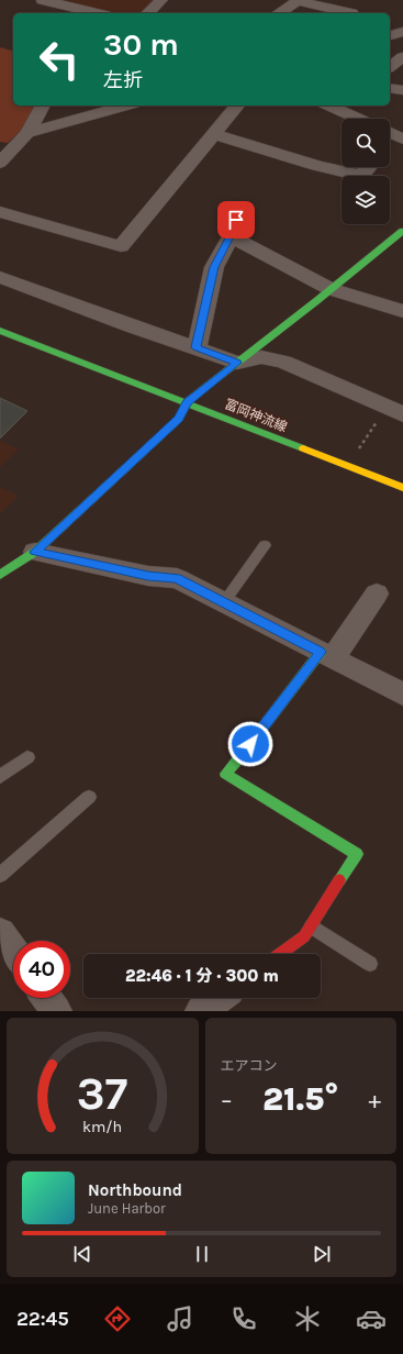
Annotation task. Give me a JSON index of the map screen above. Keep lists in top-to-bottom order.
{
  "streets": {
    "street": ["富岡神流線"]
  },
  "page": {
    "turn": ["30 m", "左折"],
    "limit": "40",
    "trip": "22:46 · 1 分 · 300 m",
    "tile": "エアコン",
    "heat": ["−", "21.5°", "+"],
    "song": ["Northbound", "June Harbor"],
    "tabs": "22:45",
    "gauge": ["37", "km/h"]
  }
}
